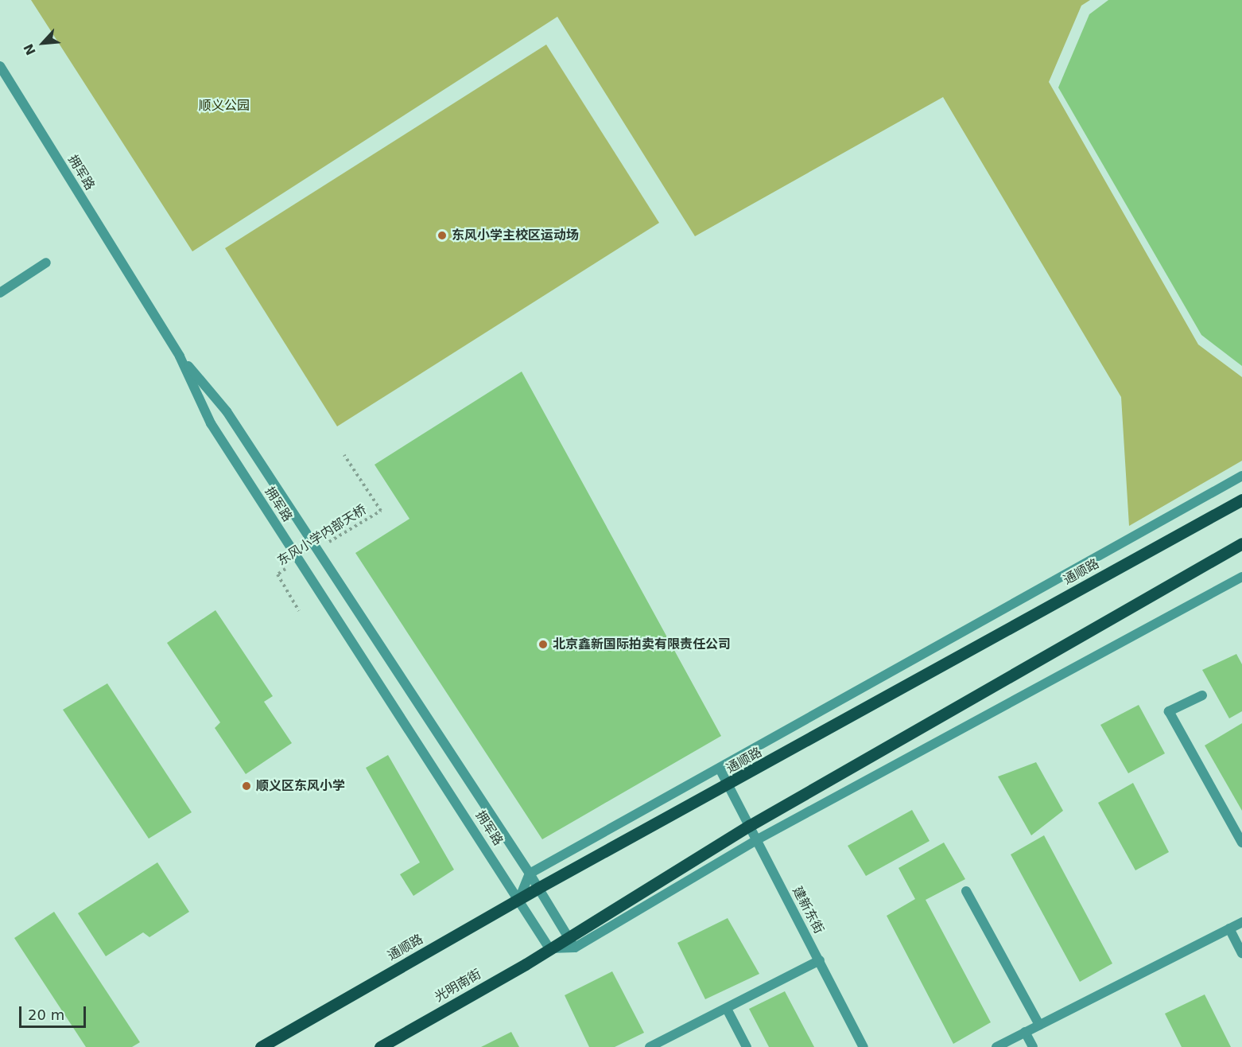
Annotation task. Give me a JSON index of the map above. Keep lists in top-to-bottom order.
{
  "streets": {
    "main road": ["通顺路", "光明南街"],
    "street": ["拥军路", "建新东街"],
    "path": ["东风小学内部天桥"]
  },
  "crossings": [
    ["拥军路", "通顺路"],
    ["拥军路", "光明南街"],
    ["通顺路", "建新东街"]
  ],
  "parks": ["顺义公园"],
  "places": ["东风小学主校区运动场", "北京鑫新国际拍卖有限责任公司", "顺义区东风小学"],
  "scale_bar": "20 m",
  "north": "bottom left"
}
